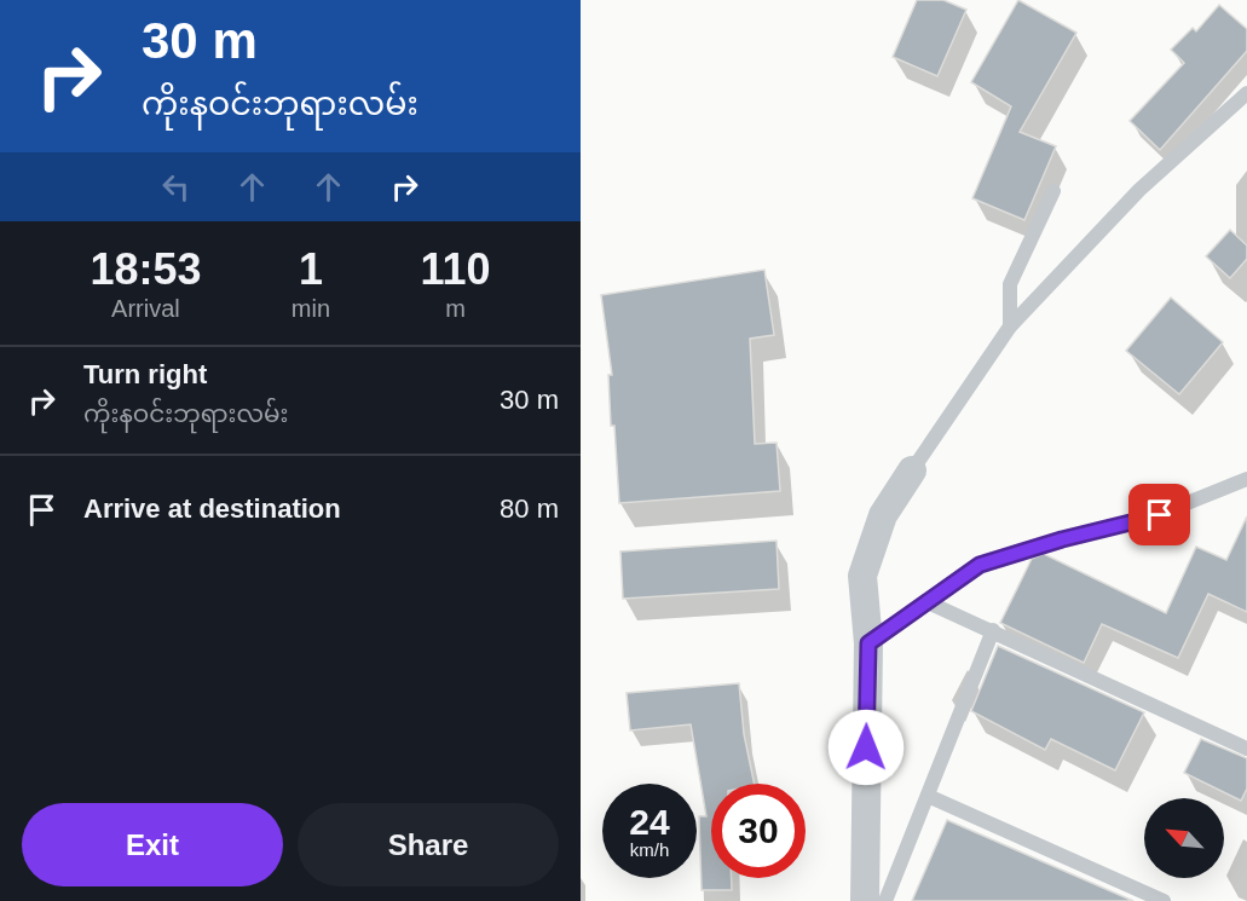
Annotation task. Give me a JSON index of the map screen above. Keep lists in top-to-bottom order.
{
  "north": "top left",
  "page": {
    "turn": ["30 m", "ကိုးနဝင်းဘုရားလမ်း"],
    "eta": [
      "18:53",
      "Arrival",
      "1",
      "min",
      "110",
      "m"
    ],
    "list": [
      {
        "name": "Turn right",
        "note": "ကိုးနဝင်းဘုရားလမ်း",
        "value": "30 m"
      },
      {
        "name": "Arrive at destination",
        "value": "80 m"
      }
    ],
    "speed": "24 km/h",
    "limit": "30",
    "buttons": ["Exit", "Share"]
  }
}
